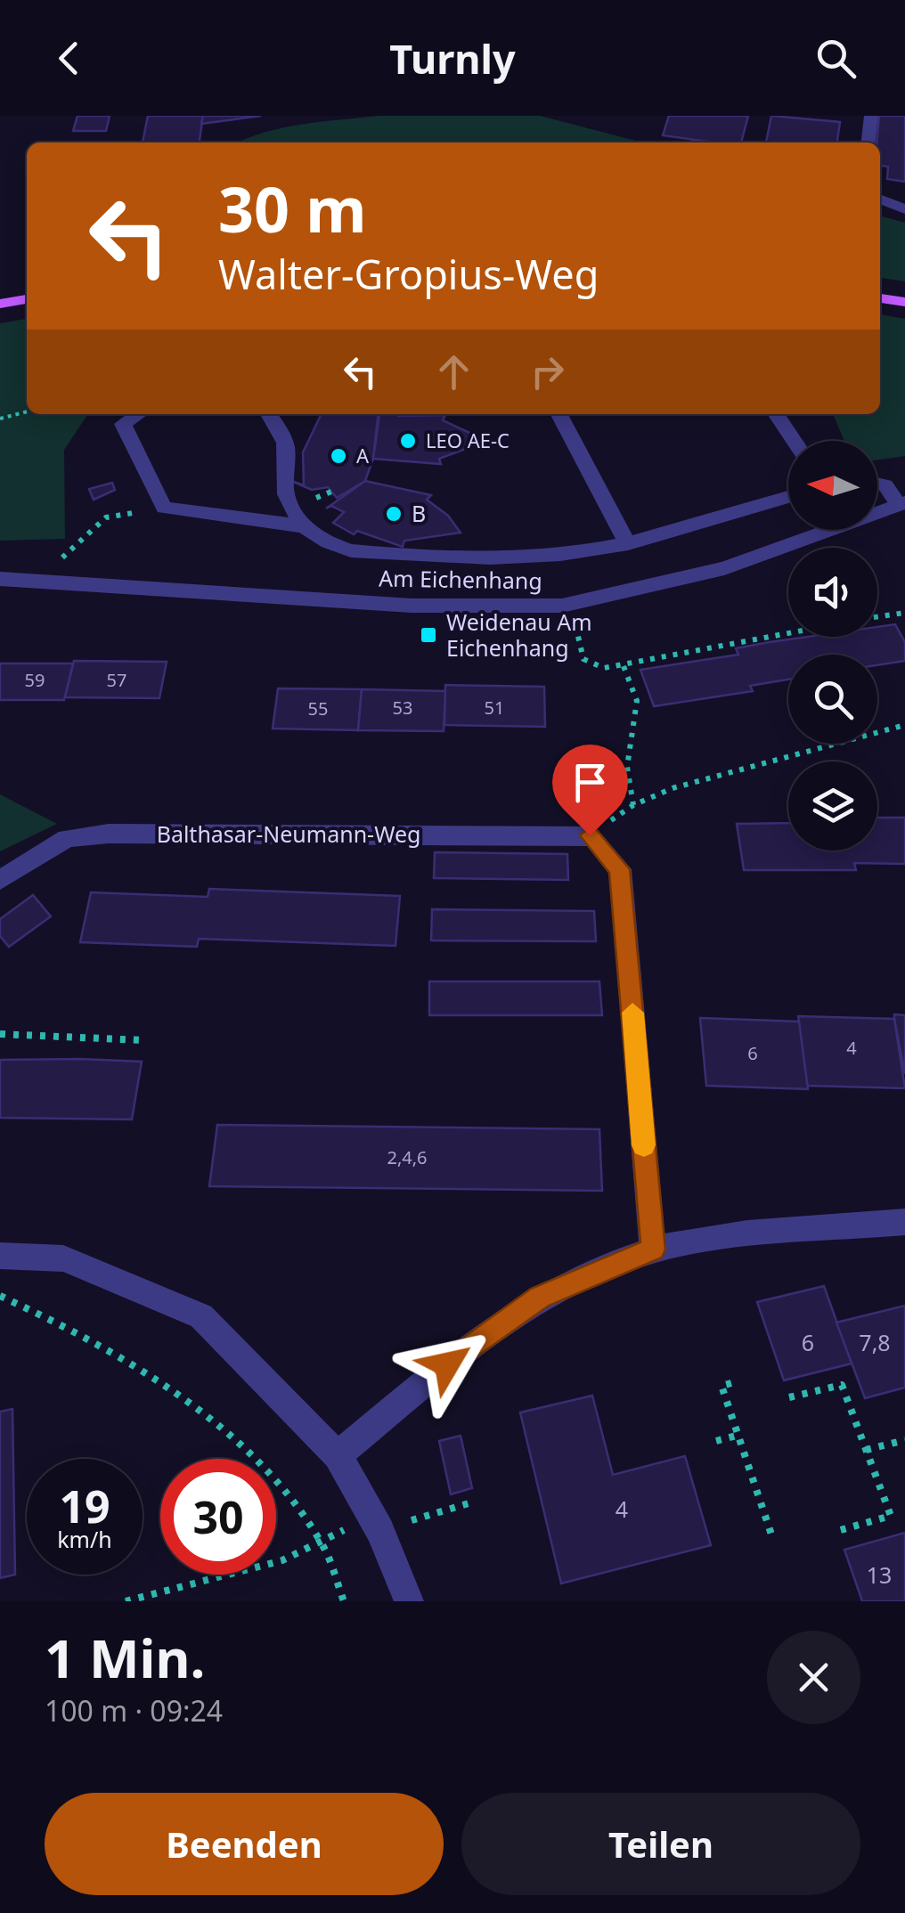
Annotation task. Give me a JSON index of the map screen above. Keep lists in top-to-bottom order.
{
  "streets": {
    "street": ["Am Eichenhang", "Balthasar-Neumann-Weg"]
  },
  "places": {
    "other": ["LEO AE-C", "A", "B"],
    "transit": ["Weidenau Am Eichenhang"]
  },
  "house_numbers": [
    "59",
    "57",
    "53",
    "51",
    "55",
    "4",
    "6",
    "2,4,6",
    "6",
    "7,8",
    "4",
    "13"
  ],
  "north": "left",
  "page": {
    "header": "Turnly",
    "turn": ["30 m", "Walter-Gropius-Weg"],
    "speed": "19 km/h",
    "limit": "30",
    "heading": ["1 Min.", "100 m · 09:24"],
    "buttons": ["Beenden", "Teilen"]
  }
}
